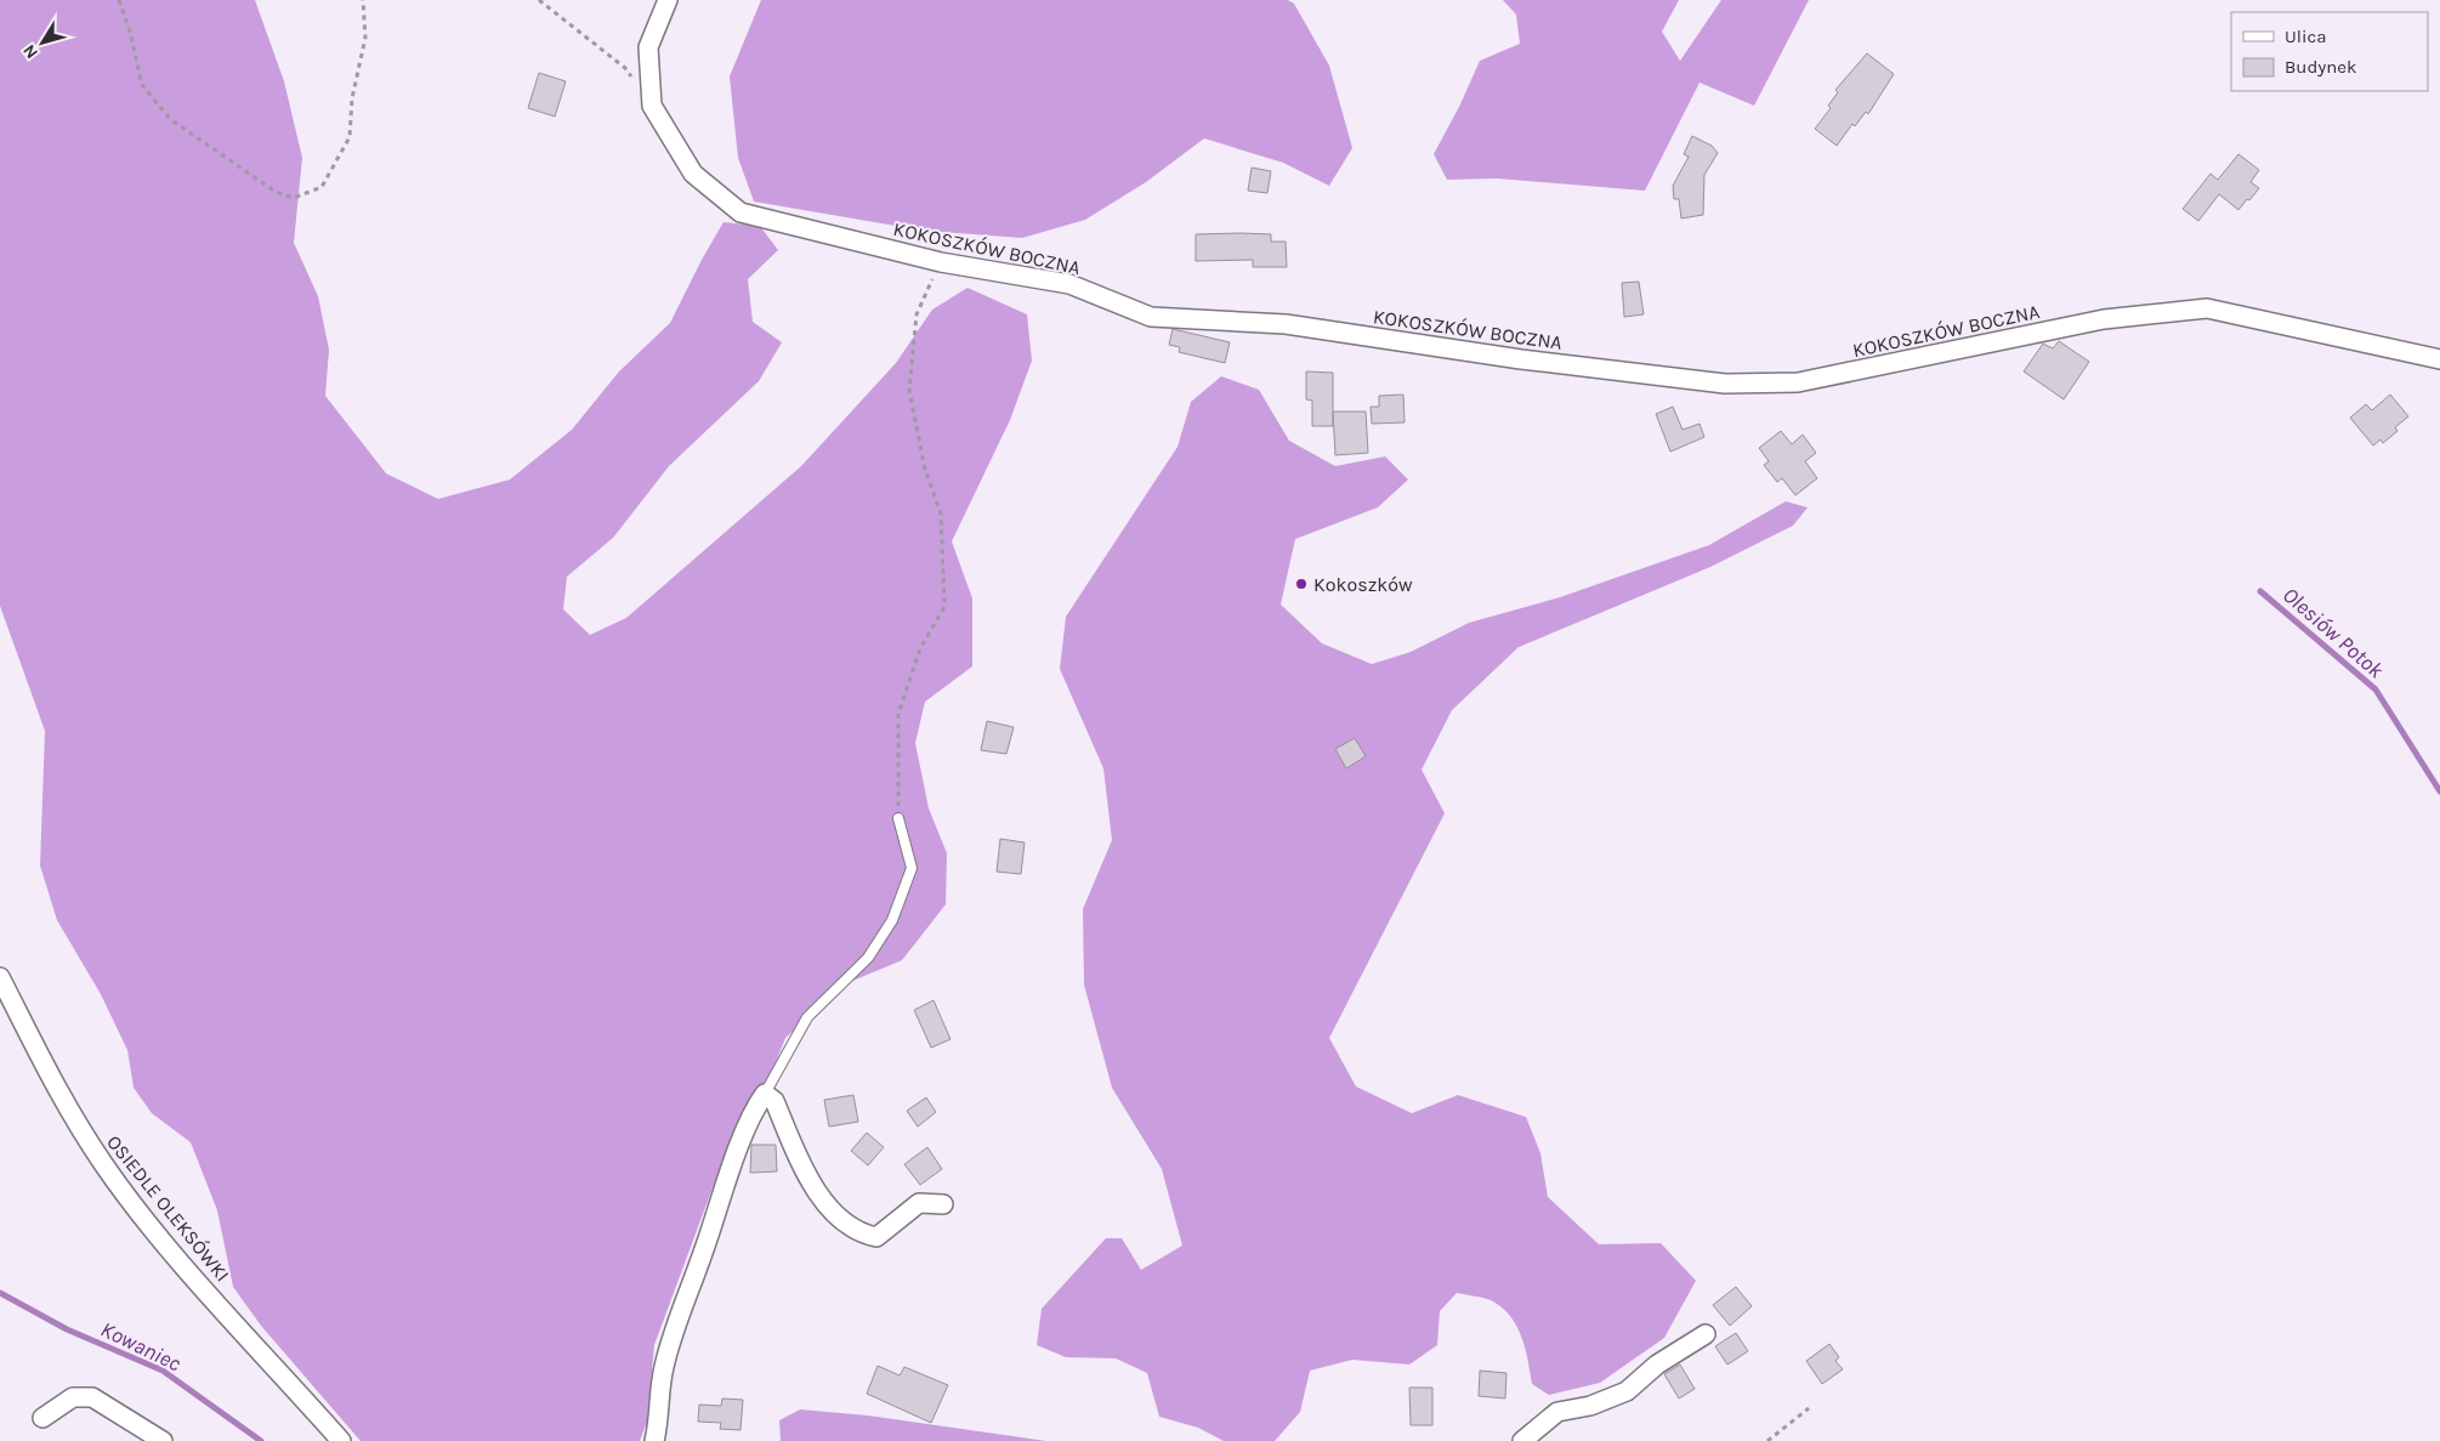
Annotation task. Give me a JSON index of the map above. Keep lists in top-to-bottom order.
{
  "streets": {
    "street": ["KOKOSZKÓW BOCZNA", "OSIEDLE OLEKSÓWKI"]
  },
  "water": ["Olesiów Potok", "Kowaniec"],
  "places": ["Kokoszków"],
  "legend": ["Ulica", "Budynek"],
  "north": "bottom left"
}
